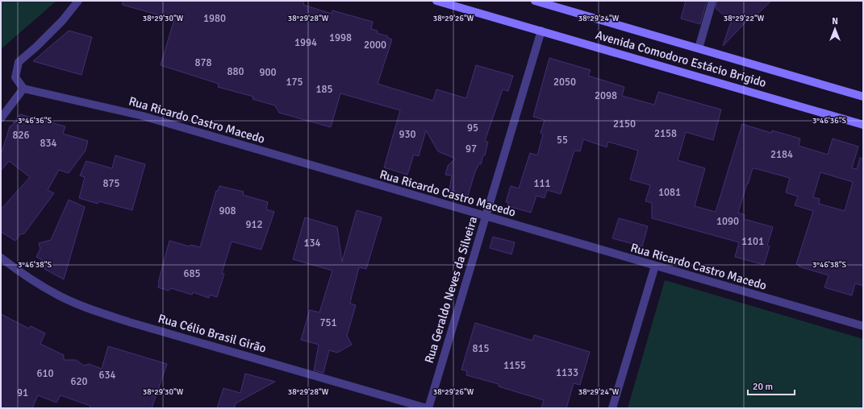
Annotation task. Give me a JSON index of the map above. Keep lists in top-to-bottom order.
{
  "streets": {
    "main road": ["Avenida Comodoro Estácio Brigido"],
    "street": ["Rua Ricardo Castro Macedo", "Rua Geraldo Neves da Silveira", "Rua Célio Brasil Girão"]
  },
  "crossings": [
    ["Avenida Comodoro Estácio Brigido", "Rua Geraldo Neves da Silveira"],
    ["Rua Ricardo Castro Macedo", "Rua Geraldo Neves da Silveira"],
    ["Rua Geraldo Neves da Silveira", "Rua Célio Brasil Girão"]
  ],
  "house_numbers": [
    "1980",
    "1998",
    "1994",
    "2000",
    "878",
    "880",
    "900",
    "175",
    "2050",
    "185",
    "2098",
    "2150",
    "95",
    "2158",
    "930",
    "826",
    "55",
    "834",
    "97",
    "2184",
    "875",
    "111",
    "1081",
    "908",
    "1090",
    "912",
    "1101",
    "134",
    "685",
    "751",
    "815",
    "1155",
    "1133",
    "610",
    "634",
    "620",
    "91"
  ],
  "scale_bar": "20 m",
  "north": "top",
  "coordinates": [
    "38°29'30\"W",
    "38°29'28\"W",
    "38°29'26\"W",
    "38°29'24\"W",
    "38°29'22\"W",
    "3°46'36\"S",
    "3°46'38\"S"
  ]
}
